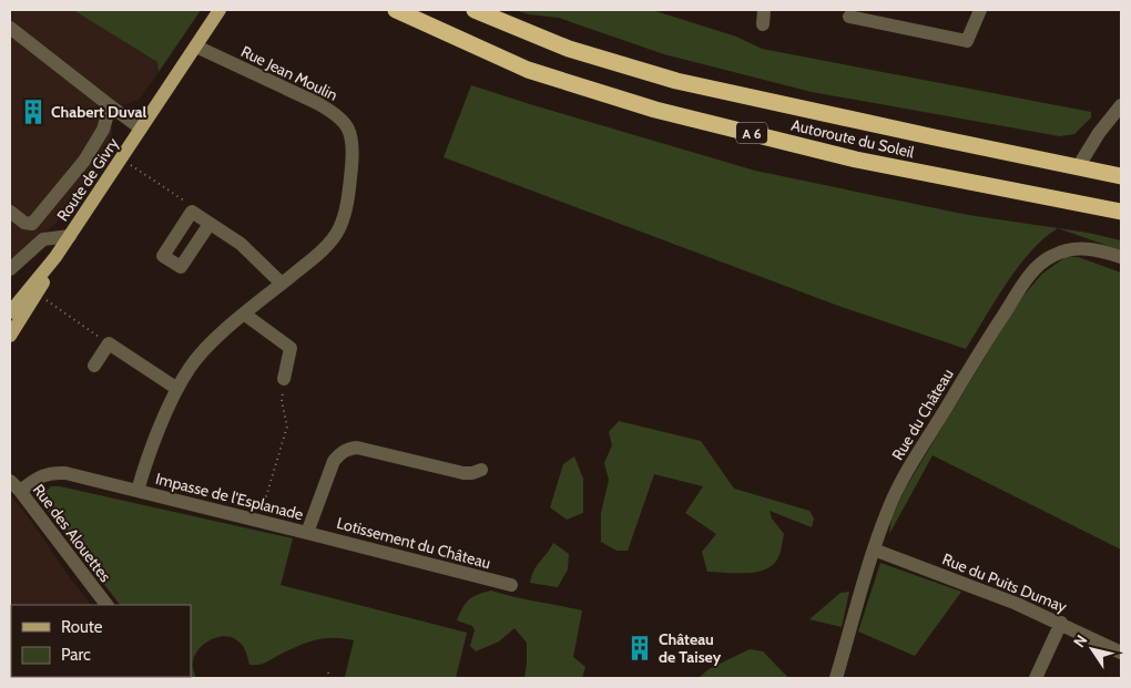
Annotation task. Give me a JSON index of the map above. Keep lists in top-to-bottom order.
{
  "streets": {
    "highway": ["A 6", "Autoroute du Soleil"],
    "main road": ["Route de Givry"],
    "street": [
      "Rue Jean Moulin",
      "Rue du Château",
      "Impasse de l'Esplanade",
      "Rue des Alouettes",
      "Lotissement du Château",
      "Rue du Puits Dumay"
    ]
  },
  "crossings": [
    ["Rue Jean Moulin", "Route de Givry"],
    ["Rue Jean Moulin", "Impasse de l'Esplanade"],
    ["Rue du Château", "Rue du Puits Dumay"],
    ["Impasse de l'Esplanade", "Rue des Alouettes"],
    ["Impasse de l'Esplanade", "Lotissement du Château"]
  ],
  "places": {
    "building": ["Chabert Duval", "Château de Taisey"]
  },
  "legend": ["Route", "Parc"],
  "north": "top left"
}
